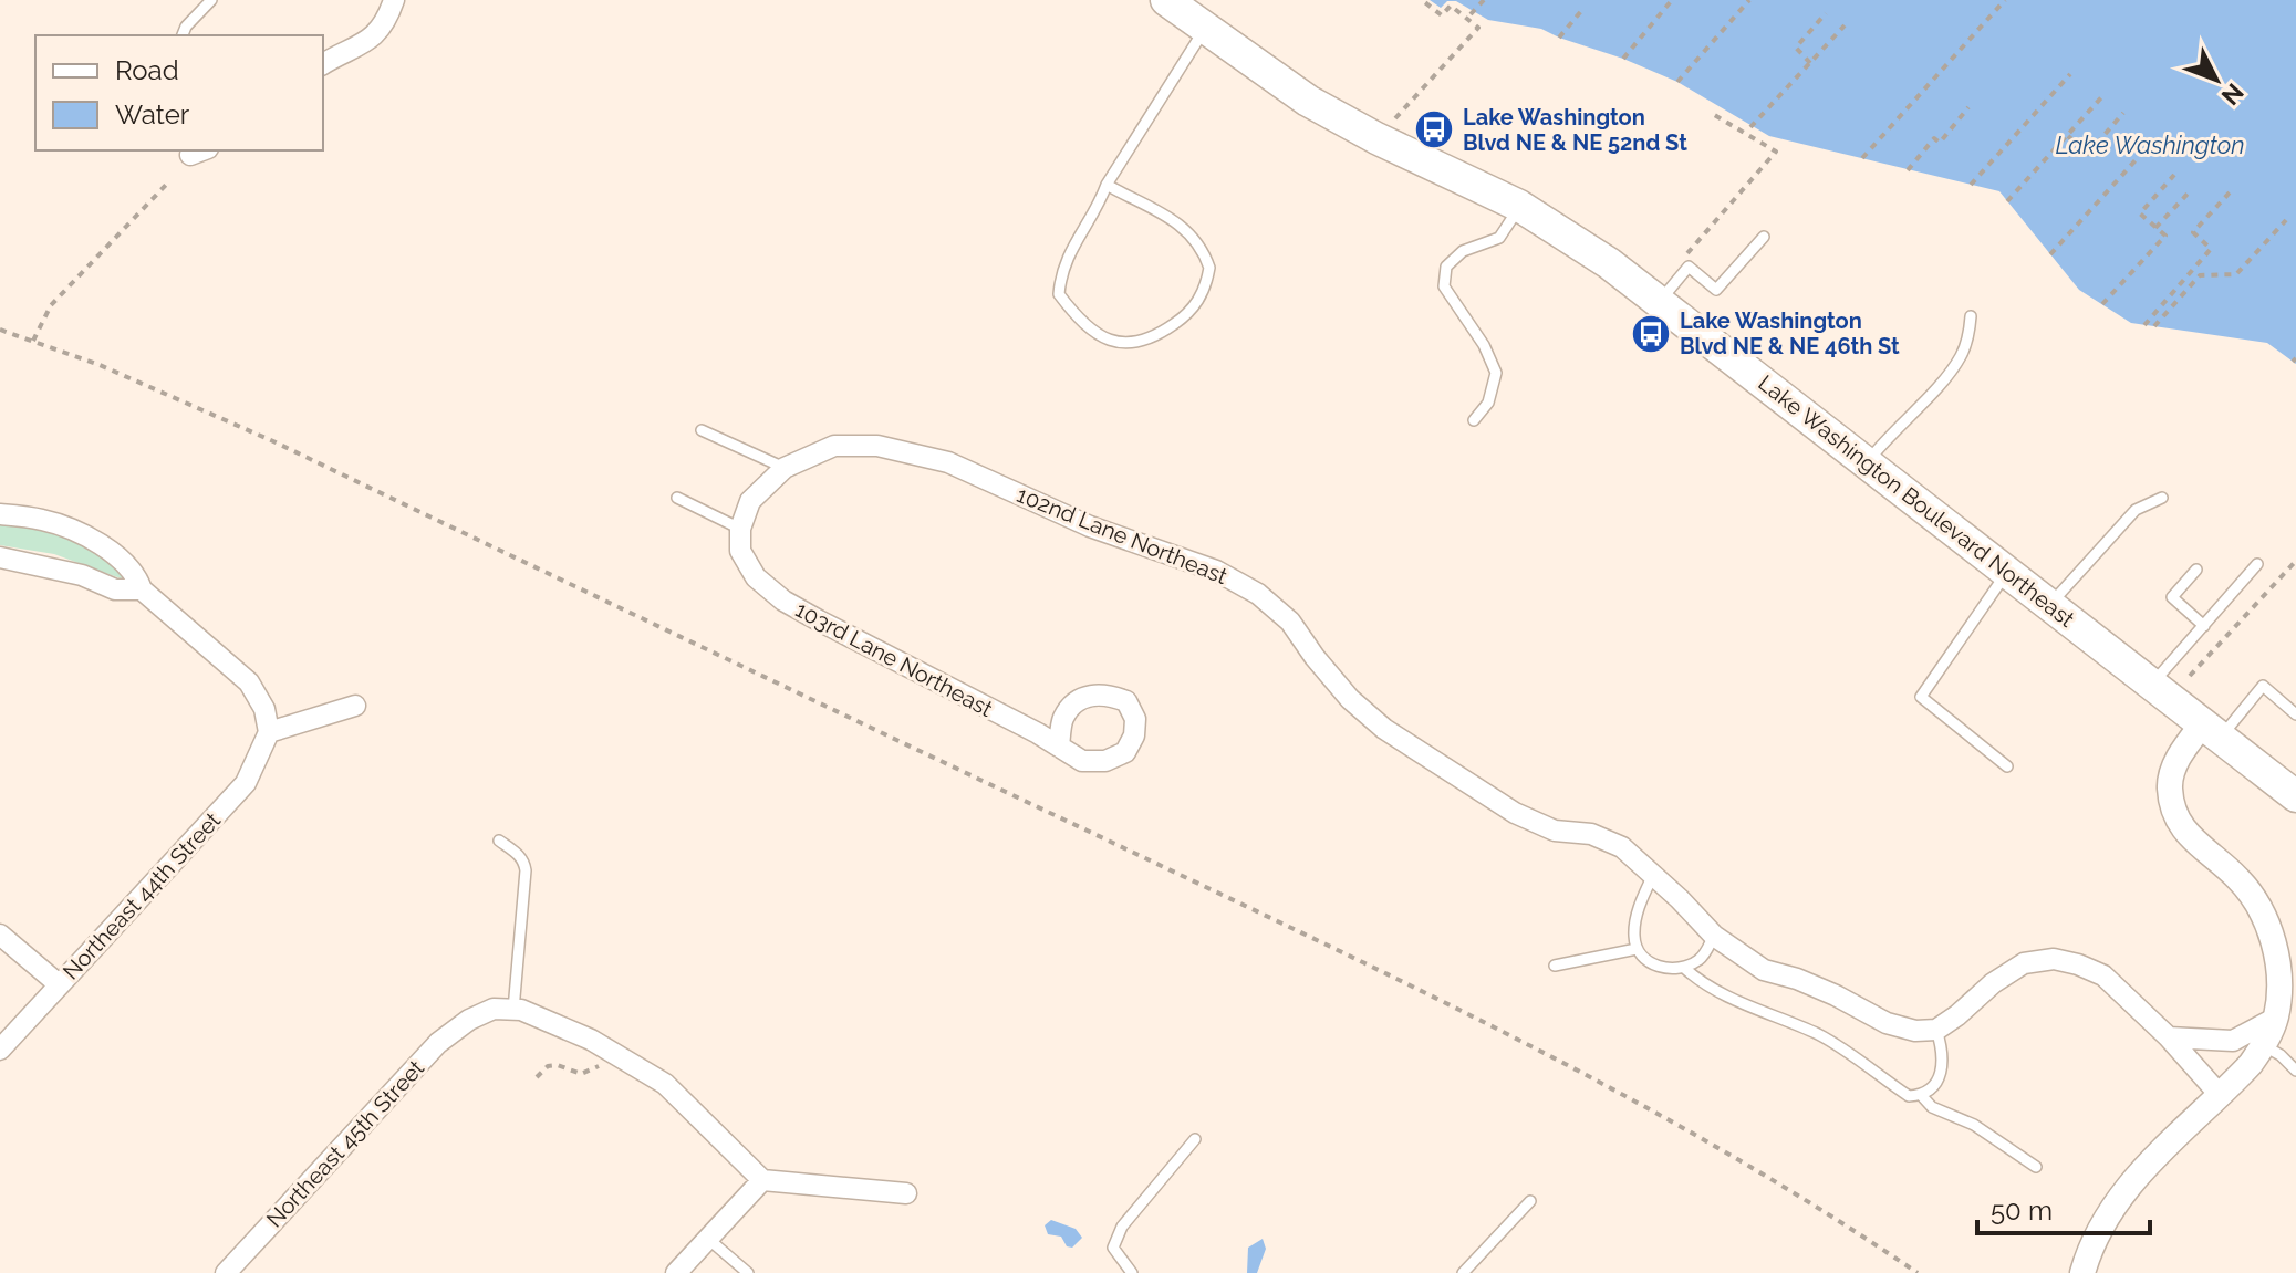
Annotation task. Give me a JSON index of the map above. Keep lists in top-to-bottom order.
{
  "streets": {
    "main road": ["Lake Washington Boulevard Northeast"],
    "street": [
      "102nd Lane Northeast",
      "103rd Lane Northeast",
      "Northeast 44th Street",
      "Northeast 45th Street"
    ]
  },
  "water": ["Lake Washington"],
  "places": {
    "bus stop": ["Lake Washington Blvd NE & NE 52nd St", "Lake Washington Blvd NE & NE 46th St"]
  },
  "legend": ["Road", "Water"],
  "scale_bar": "50 m",
  "north": "bottom right"
}
